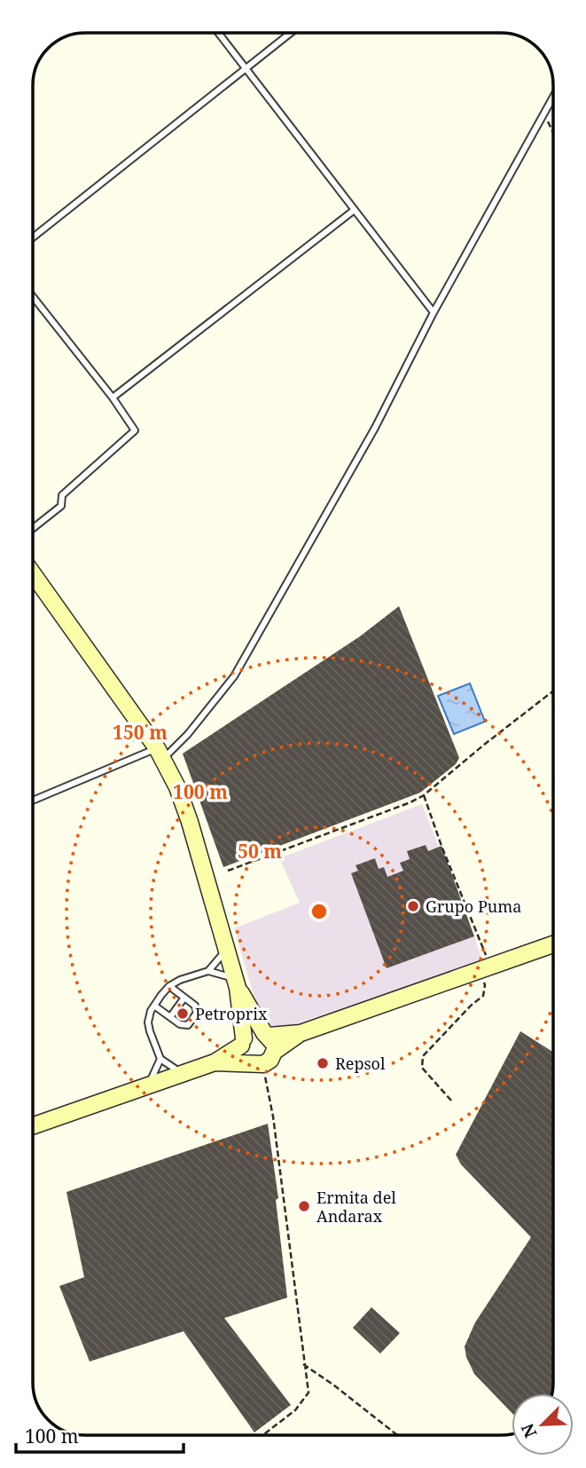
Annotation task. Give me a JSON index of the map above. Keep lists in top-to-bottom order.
{
  "places": [
    "Grupo Puma",
    "Petroprix",
    "Repsol",
    "Ermita del Andarax"
  ],
  "scale_bar": "100 m",
  "north": "bottom left",
  "rings": ["150 m", "100 m", "50 m"]
}
